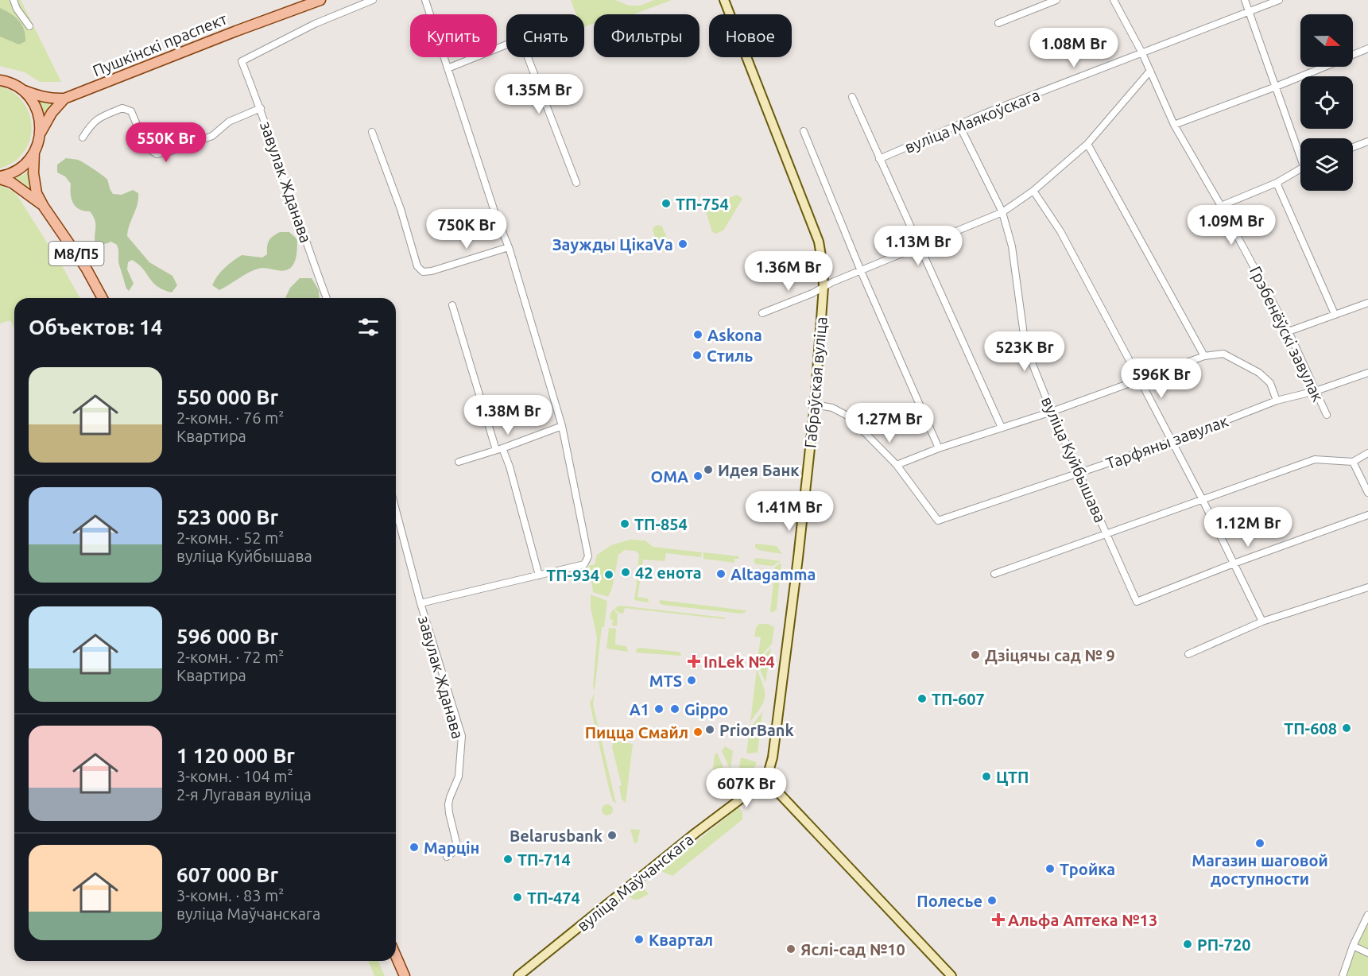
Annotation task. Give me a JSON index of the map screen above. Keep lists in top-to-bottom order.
{
  "streets": {
    "main road": [
      "Пушкінскі праспект",
      "М8/П5",
      "Габраўская вуліца",
      "вуліца Маўчанскага"
    ],
    "street": [
      "вуліца Маякоўскага",
      "завулак Жданава",
      "Грэбенёўскі завулак",
      "Тарфяны завулак",
      "вуліца Куйбышава"
    ]
  },
  "crossings": [
    ["вуліца Маякоўскага", "Грэбенёўскі завулак"],
    ["вуліца Маякоўскага", "вуліца Куйбышава"],
    ["Грэбенёўскі завулак", "Тарфяны завулак"],
    ["Габраўская вуліца", "вуліца Маўчанскага"],
    ["Тарфяны завулак", "вуліца Куйбышава"]
  ],
  "places": {
    "other": [
      "ТП-754",
      "Заужды ЦікаVа",
      "Askona",
      "Стиль",
      "Идея Банк",
      "ОМА",
      "ТП-854",
      "42 енота",
      "Altagamma",
      "ТП-934",
      "Дзіцячы сад № 9",
      "MTS",
      "ТП-607",
      "A1",
      "Gippo",
      "ТП-608",
      "PriorBank",
      "Пицца Смайл",
      "ЦТП",
      "Belarusbank",
      "Магазин шаговой доступности",
      "Марцін",
      "ТП-714",
      "Тройка",
      "ТП-474",
      "Полесье",
      "Квартал",
      "РП-720",
      "Яслі-сад №10"
    ],
    "health": ["InLek №4", "Альфа Аптека №13"]
  },
  "north": "right",
  "page": {
    "chip": [
      "Купить",
      "Снять",
      "Фильтры",
      "Новое"
    ],
    "price": [
      "1.08M Br",
      "1.35M Br",
      "550K Br",
      "1.09M Br",
      "750K Br",
      "1.13M Br",
      "1.36M Br",
      "523K Br",
      "596K Br",
      "1.38M Br",
      "1.27M Br",
      "1.41M Br",
      "1.12M Br",
      "607K Br"
    ],
    "heading": "Объектов: 14",
    "list": [
      {
        "name": "550 000 Br",
        "note": "2-комн. · 76 m² · Квартира"
      },
      {
        "name": "523 000 Br",
        "note": "2-комн. · 52 m² · вуліца Куйбышава"
      },
      {
        "name": "596 000 Br",
        "note": "2-комн. · 72 m² · Квартира"
      },
      {
        "name": "1 120 000 Br",
        "note": "3-комн. · 104 m² · 2-я Лугавая вуліца"
      },
      {
        "name": "607 000 Br",
        "note": "3-комн. · 83 m² · вуліца Маўчанскага"
      }
    ]
  }
}
